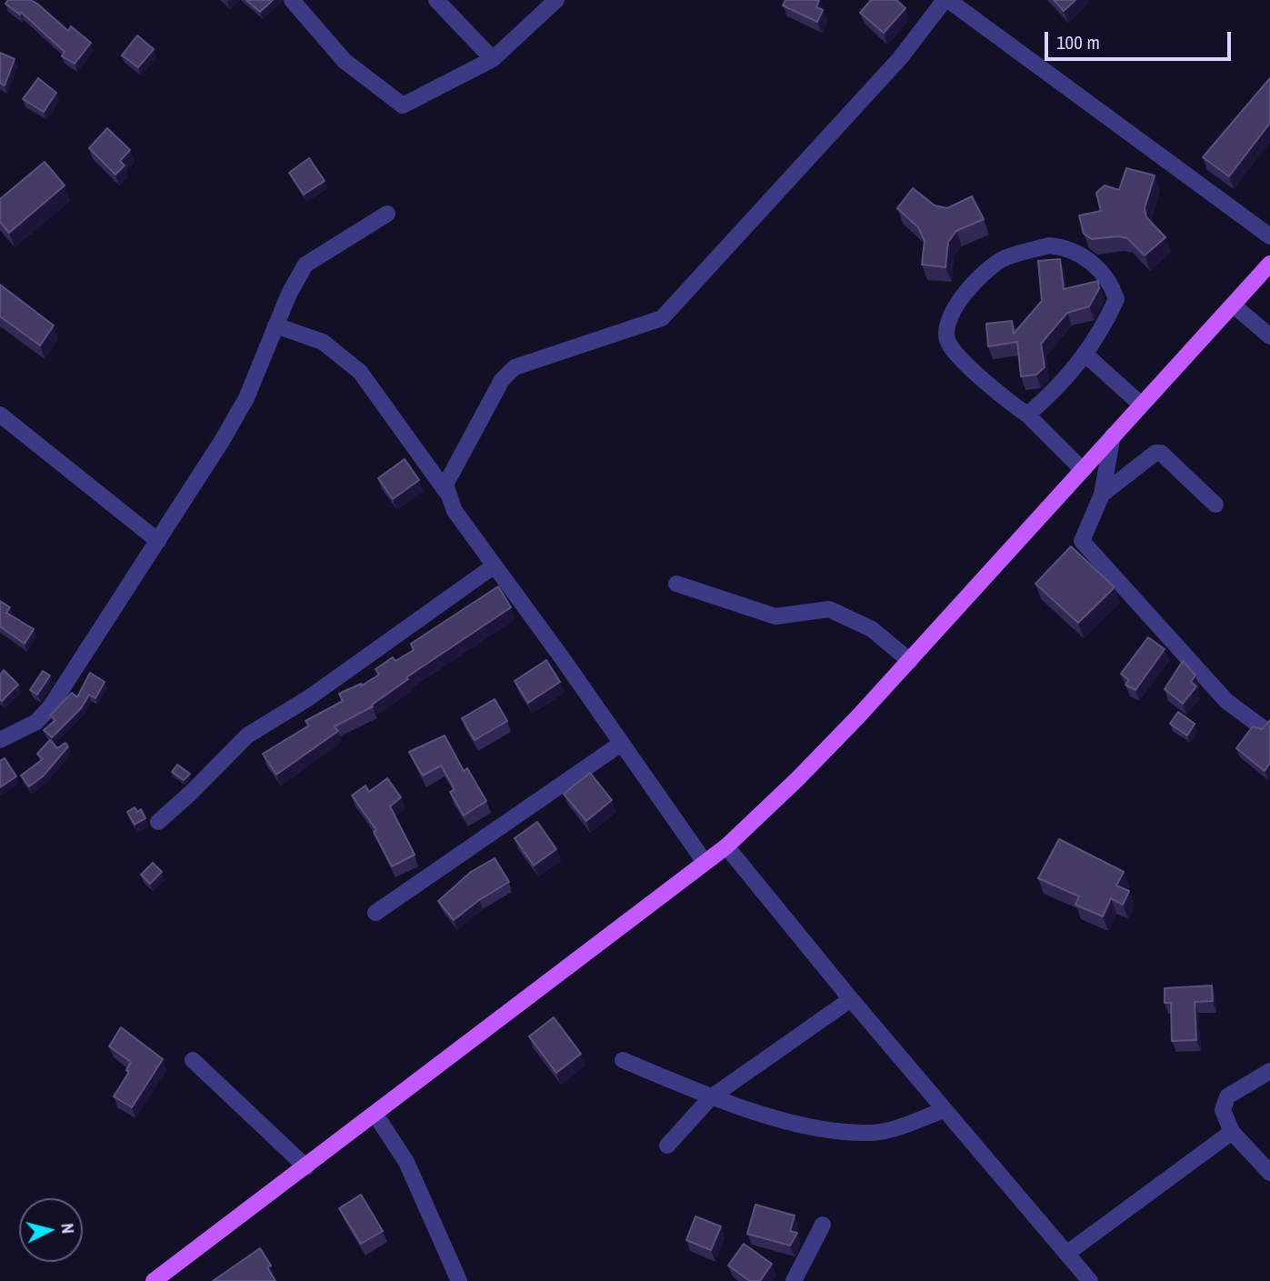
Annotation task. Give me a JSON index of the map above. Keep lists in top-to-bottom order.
{
  "scale_bar": "100 m",
  "north": "right"
}
